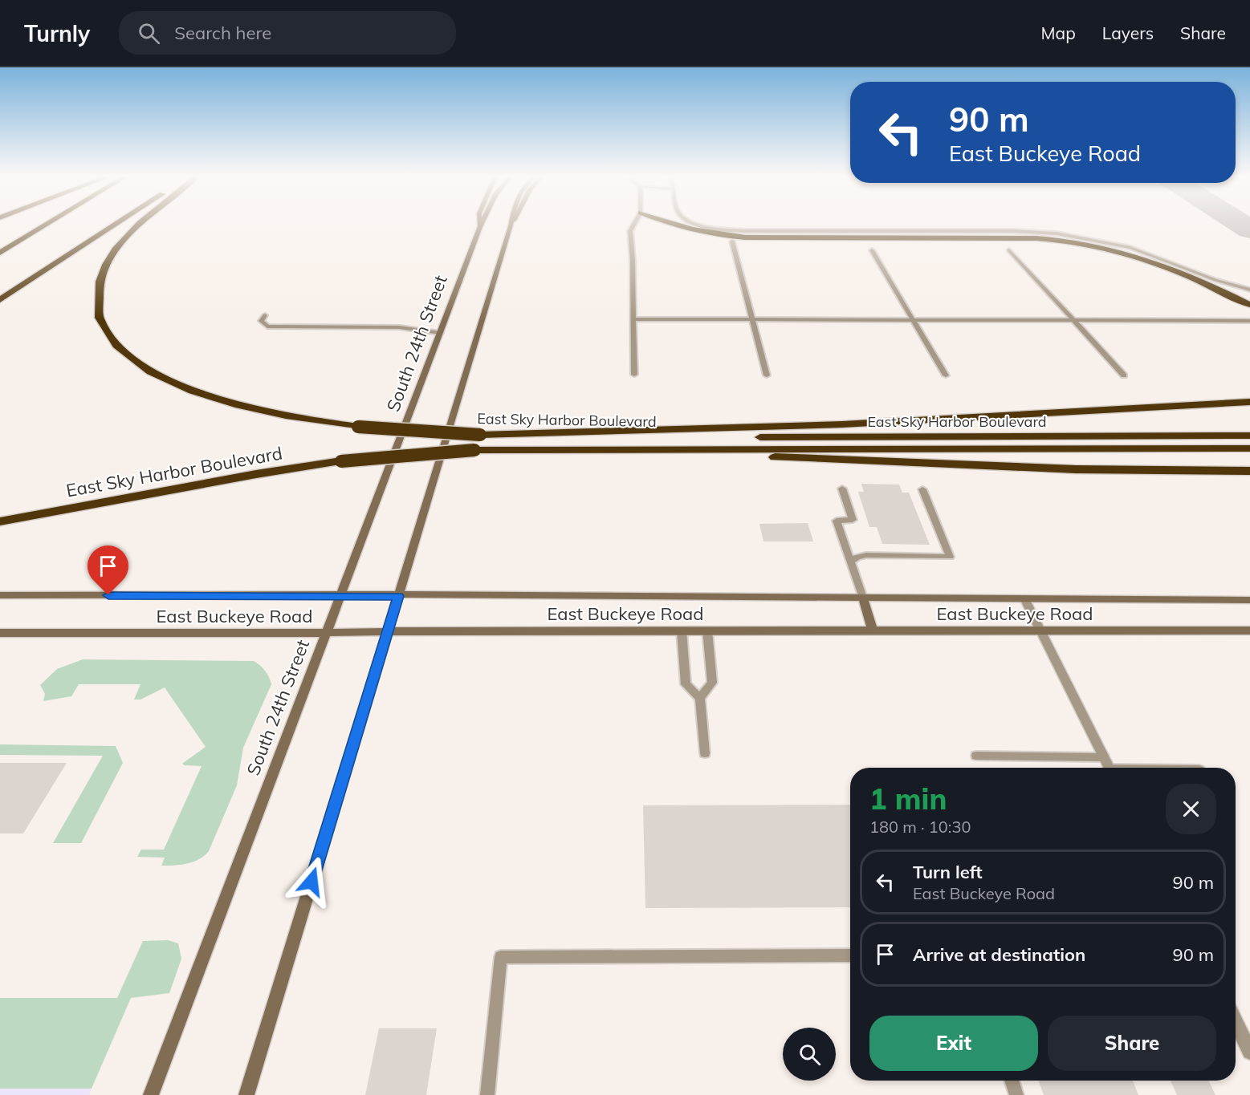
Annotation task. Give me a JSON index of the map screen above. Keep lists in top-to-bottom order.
{
  "streets": {
    "highway": ["East Sky Harbor Boulevard"],
    "main road": ["South 24th Street", "East Buckeye Road"]
  },
  "crossings": [
    ["South 24th Street", "East Buckeye Road"]
  ],
  "page": {
    "header": "Turnly",
    "search": "Search here",
    "nav": ["Map", "Layers", "Share"],
    "turn": ["90 m", "East Buckeye Road"],
    "heading": ["1 min", "180 m · 10:30"],
    "list": [
      {
        "name": "Turn left",
        "note": "East Buckeye Road",
        "value": "90 m"
      },
      {
        "name": "Arrive at destination",
        "value": "90 m"
      }
    ],
    "buttons": ["Exit", "Share"]
  }
}
